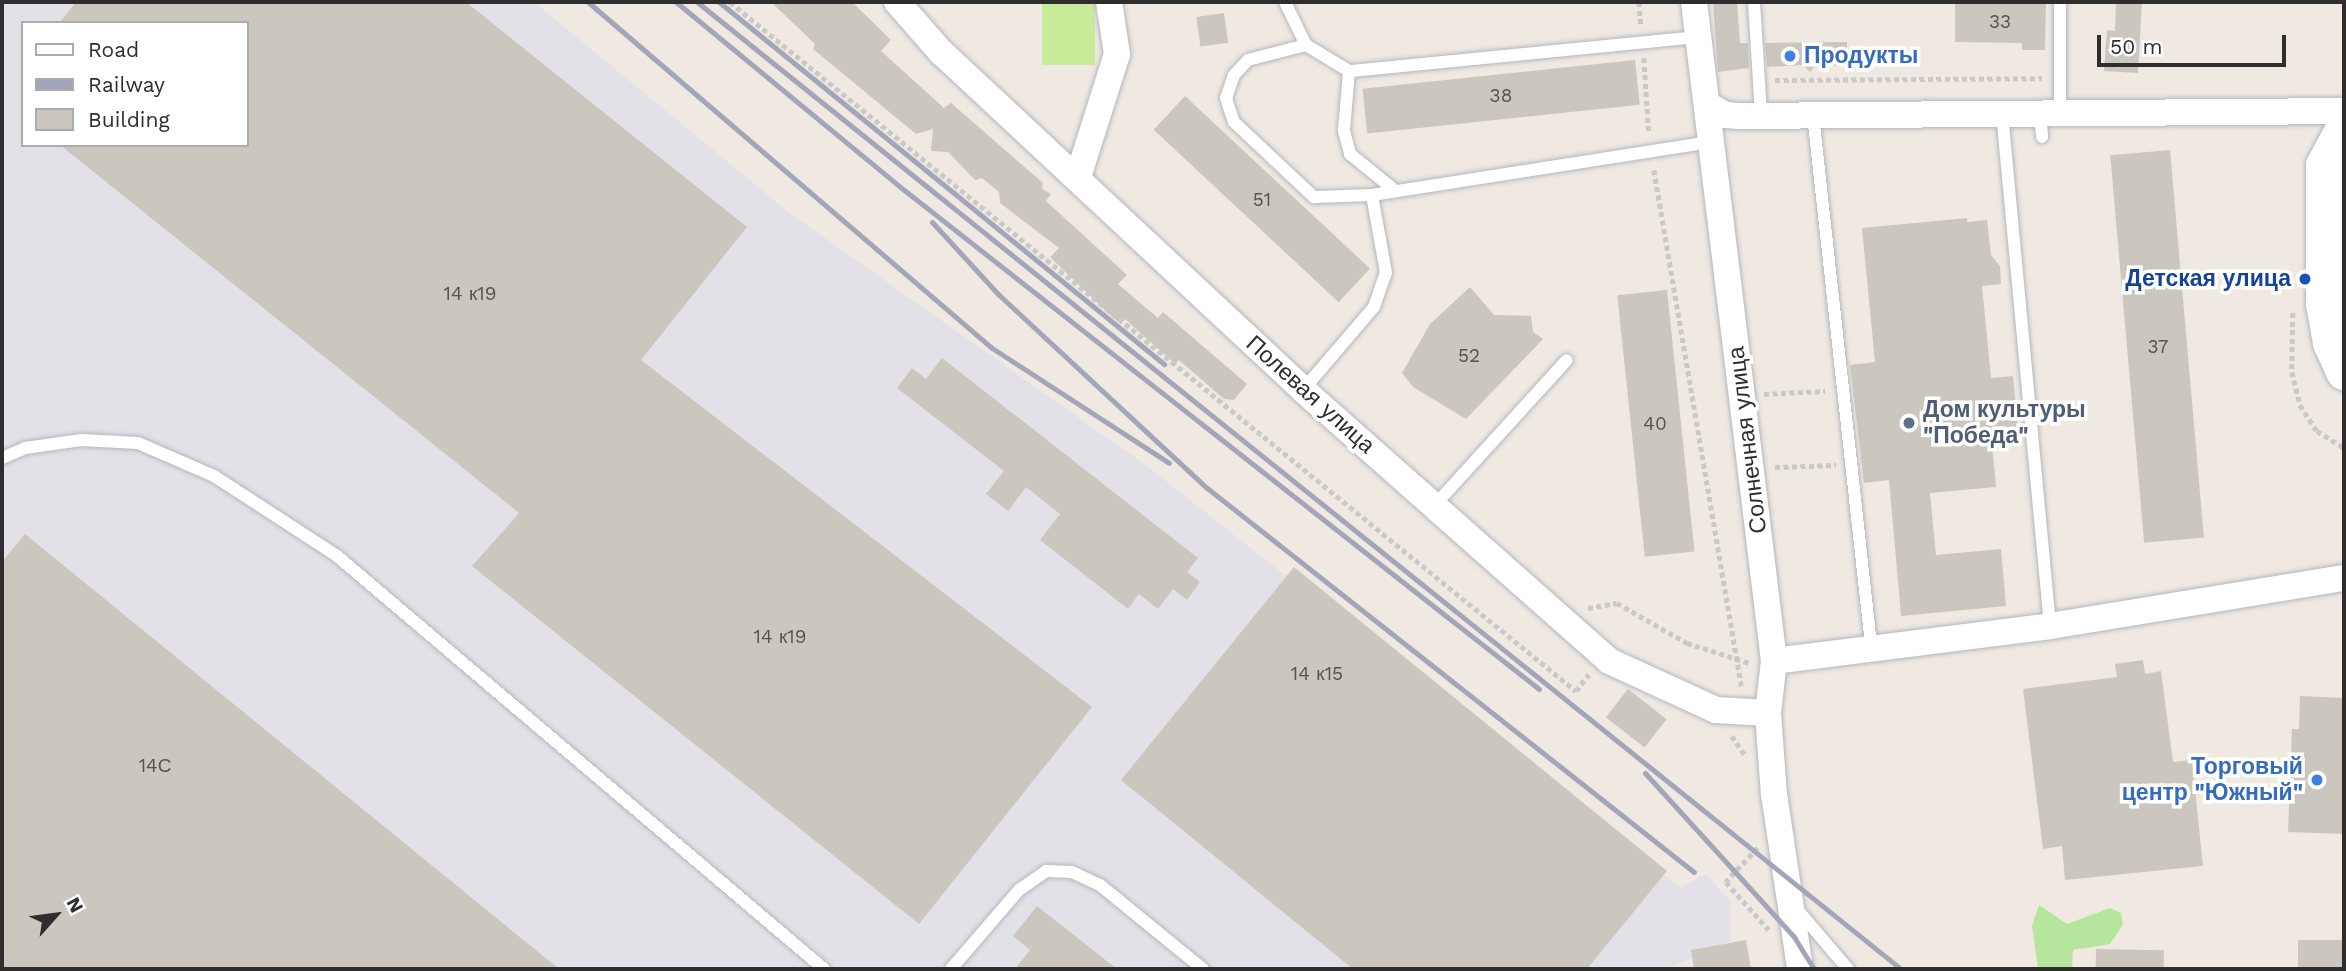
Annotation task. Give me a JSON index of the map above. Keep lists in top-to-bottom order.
{
  "streets": {
    "street": ["Полевая улица", "Солнечная улица"]
  },
  "crossings": [
    ["Полевая улица", "Солнечная улица"]
  ],
  "places": [
    "Продукты",
    "Детская улица",
    "Дом культуры \"Победа\"",
    "Торговый центр \"Южный\""
  ],
  "house_numbers": [
    "33",
    "38",
    "51",
    "14 к19",
    "37",
    "52",
    "40",
    "14 к19",
    "14 к15",
    "14С"
  ],
  "legend": ["Road", "Railway", "Building"],
  "scale_bar": "50 m",
  "north": "top right"
}
